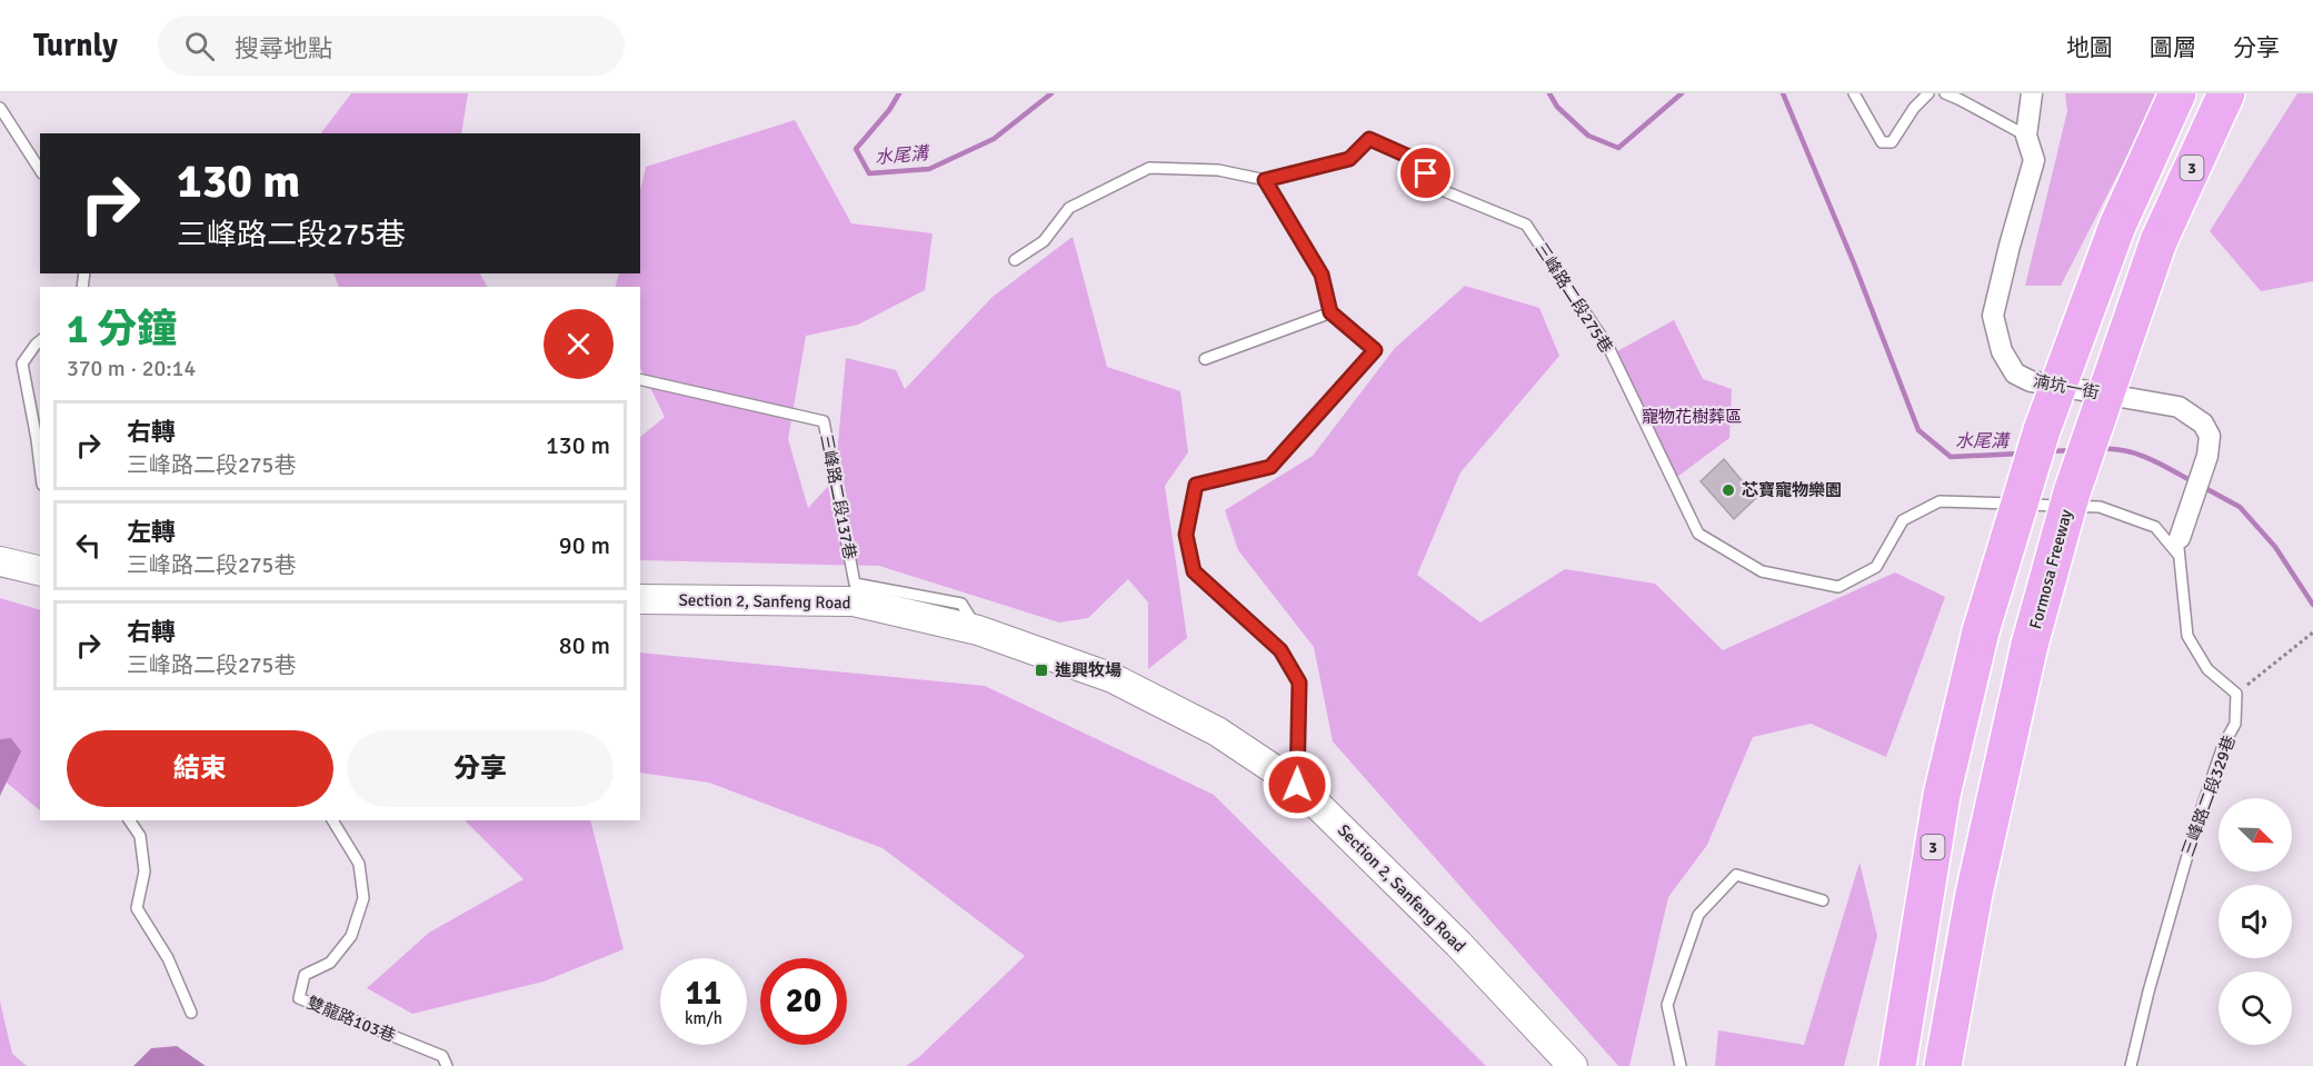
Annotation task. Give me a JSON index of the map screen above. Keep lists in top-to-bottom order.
{
  "streets": {
    "highway": ["3", "Formosa Freeway"],
    "street": ["湳坑一街", "Section 2, Sanfeng Road"],
    "lane": [
      "三峰路二段275巷",
      "三峰路二段137巷",
      "三峰路二段329巷",
      "雙龍路103巷"
    ]
  },
  "crossings": [
    ["三峰路二段275巷", "湳坑一街"],
    ["三峰路二段137巷", "Section 2, Sanfeng Road"]
  ],
  "water": ["水尾溝"],
  "parks": ["寵物花樹葬區"],
  "places": {
    "other": ["芯寶寵物樂園"],
    "transit": ["進興牧場"]
  },
  "north": "bottom right",
  "page": {
    "header": "Turnly",
    "search": "搜尋地點",
    "nav": ["地圖", "圖層", "分享"],
    "turn": ["130 m", "三峰路二段275巷"],
    "heading": ["1 分鐘", "370 m · 20:14"],
    "list": [
      {
        "name": "右轉",
        "note": "三峰路二段275巷",
        "value": "130 m"
      },
      {
        "name": "左轉",
        "note": "三峰路二段275巷",
        "value": "90 m"
      },
      {
        "name": "右轉",
        "note": "三峰路二段275巷",
        "value": "80 m"
      }
    ],
    "buttons": ["結束", "分享"],
    "speed": "11 km/h",
    "limit": "20"
  }
}
